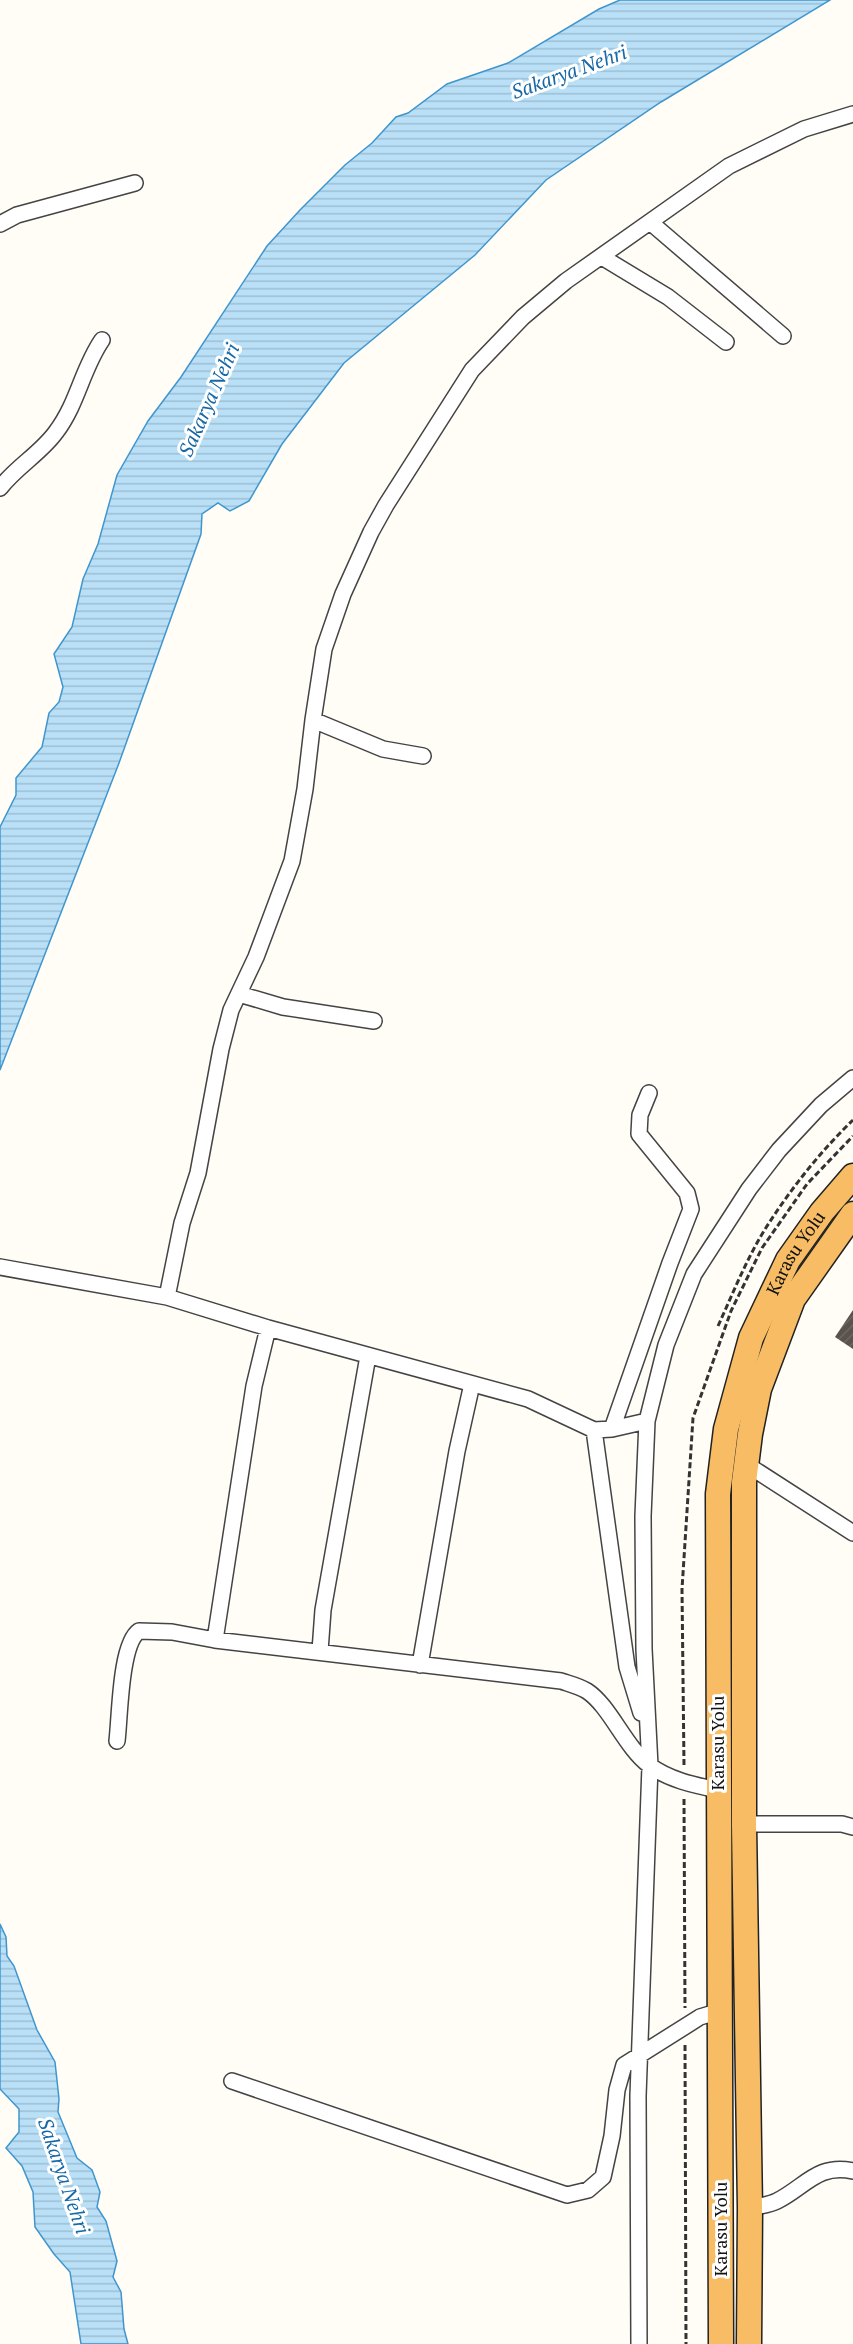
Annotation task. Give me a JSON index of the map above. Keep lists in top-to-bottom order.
{
  "streets": {
    "highway": ["Karasu Yolu"]
  },
  "water": ["Sakarya Nehri"]
}
